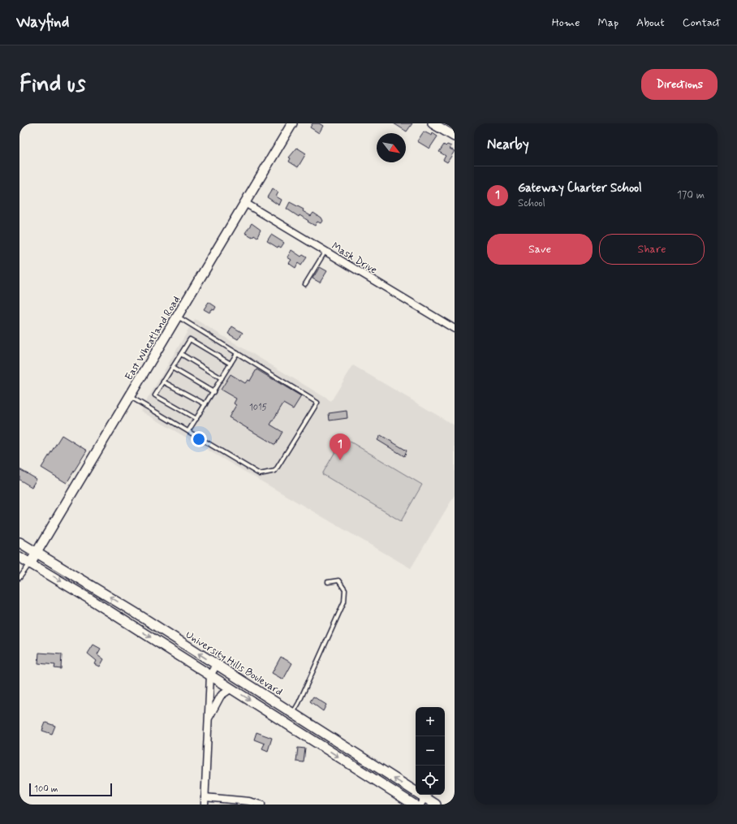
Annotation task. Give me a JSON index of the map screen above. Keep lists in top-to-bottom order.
{
  "streets": {
    "main road": ["East Wheatland Road", "University Hills Boulevard"],
    "street": ["Mask Drive"]
  },
  "crossings": [
    ["Mask Drive", "East Wheatland Road"],
    ["East Wheatland Road", "University Hills Boulevard"]
  ],
  "house_numbers": ["1015"],
  "scale_bar": "100 m",
  "north": "bottom right",
  "page": {
    "header": "Wayfind",
    "nav": [
      "Home",
      "Map",
      "About",
      "Contact"
    ],
    "buttons": [
      "Directions",
      ["Save", "Share"]
    ],
    "title": "Find us",
    "heading": "Nearby",
    "list": [
      {
        "mark": "1",
        "name": "Gateway Charter School",
        "note": "School",
        "value": "170 m"
      }
    ],
    "pins": "1",
    "map_buttons": ["+", "−"],
    "scale": "100 m"
  }
}
